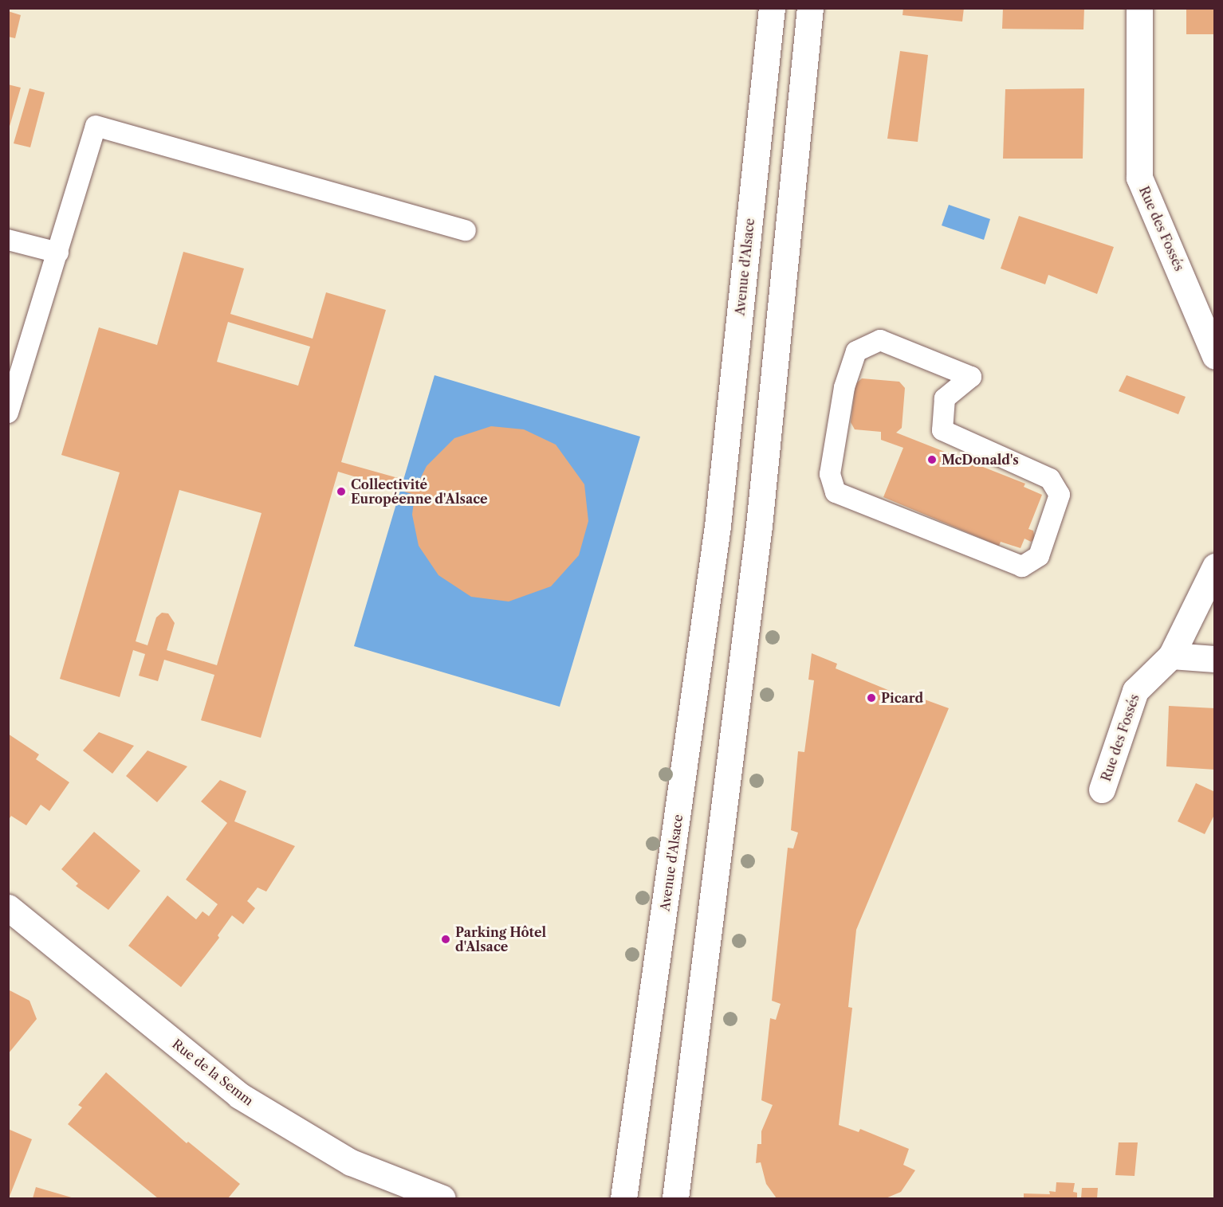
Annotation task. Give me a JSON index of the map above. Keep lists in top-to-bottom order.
{
  "streets": {
    "main road": ["Rue des Fossés", "Avenue d'Alsace", "Rue de la Semm"]
  },
  "places": [
    "McDonald's",
    "Collectivité Européenne d'Alsace",
    "Picard",
    "Parking Hôtel d'Alsace"
  ]
}
